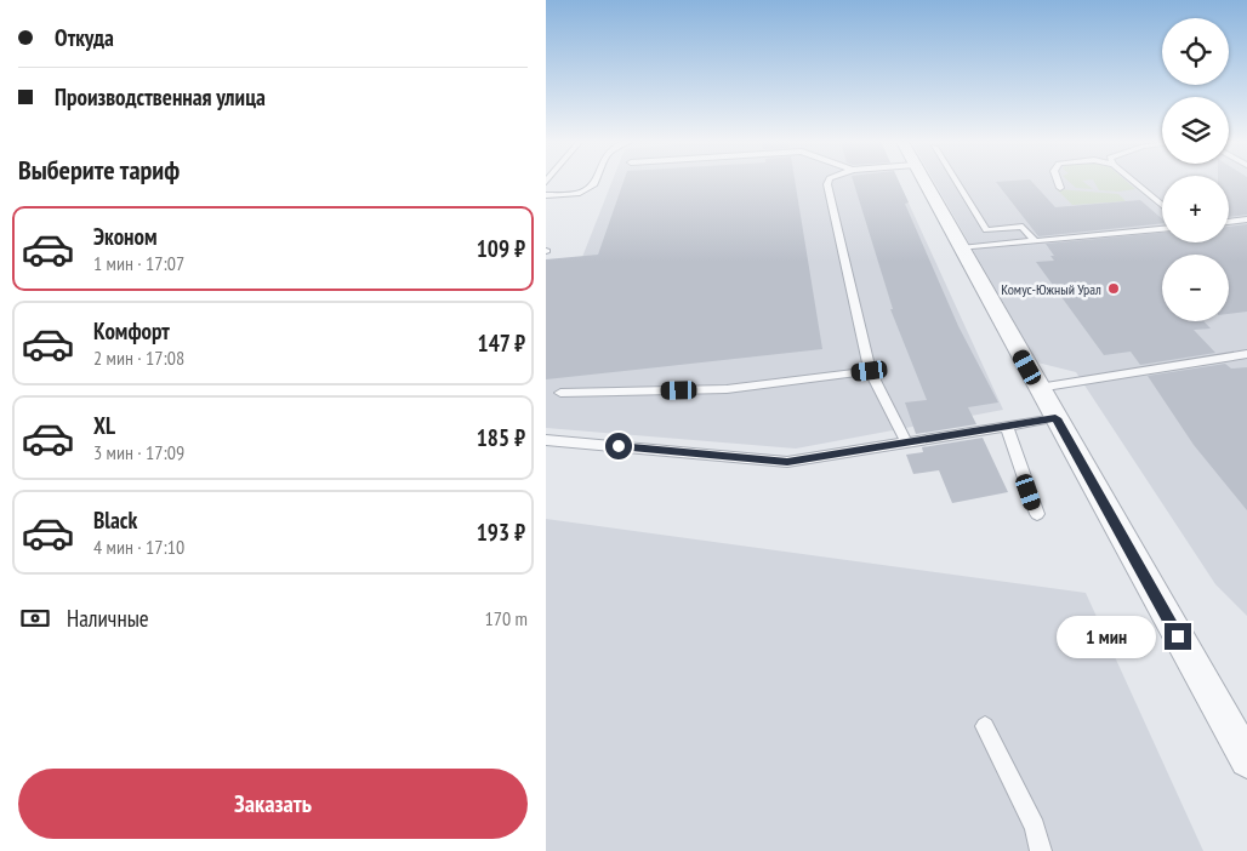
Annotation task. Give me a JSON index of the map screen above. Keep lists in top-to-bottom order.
{
  "places": ["Комус-Южный Урал"],
  "page": {
    "banner": ["Откуда", "Производственная улица"],
    "map_buttons": ["+", "−"],
    "heading": "Выберите тариф",
    "list": [
      {
        "name": "Эконом",
        "note": "1 мин · 17:07",
        "value": "109 ₽"
      },
      {
        "name": "Комфорт",
        "note": "2 мин · 17:08",
        "value": "147 ₽"
      },
      {
        "name": "XL",
        "note": "3 мин · 17:09",
        "value": "185 ₽"
      },
      {
        "name": "Black",
        "note": "4 мин · 17:10",
        "value": "193 ₽"
      }
    ],
    "pay": ["Наличные", "170 m"],
    "bubble": "1 мин",
    "buttons": "Заказать"
  }
}
